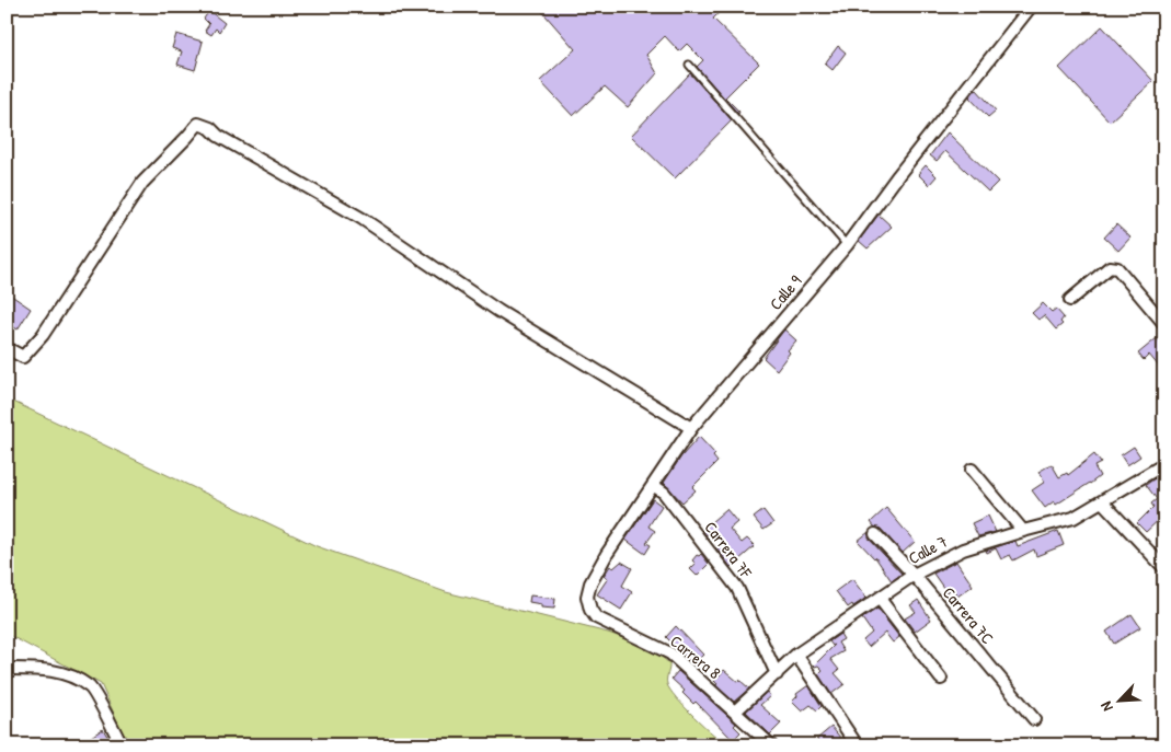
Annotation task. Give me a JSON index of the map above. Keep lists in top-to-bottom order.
{
  "streets": {
    "street": [
      "Calle 9",
      "Carrera 7F",
      "Calle 7",
      "Carrera 7C",
      "Carrera 8"
    ]
  },
  "crossings": [
    ["Calle 9", "Carrera 7F"],
    ["Calle 9", "Carrera 8"],
    ["Carrera 7F", "Calle 7"],
    ["Calle 7", "Carrera 7C"],
    ["Calle 7", "Carrera 8"]
  ],
  "north": "bottom left"
}
